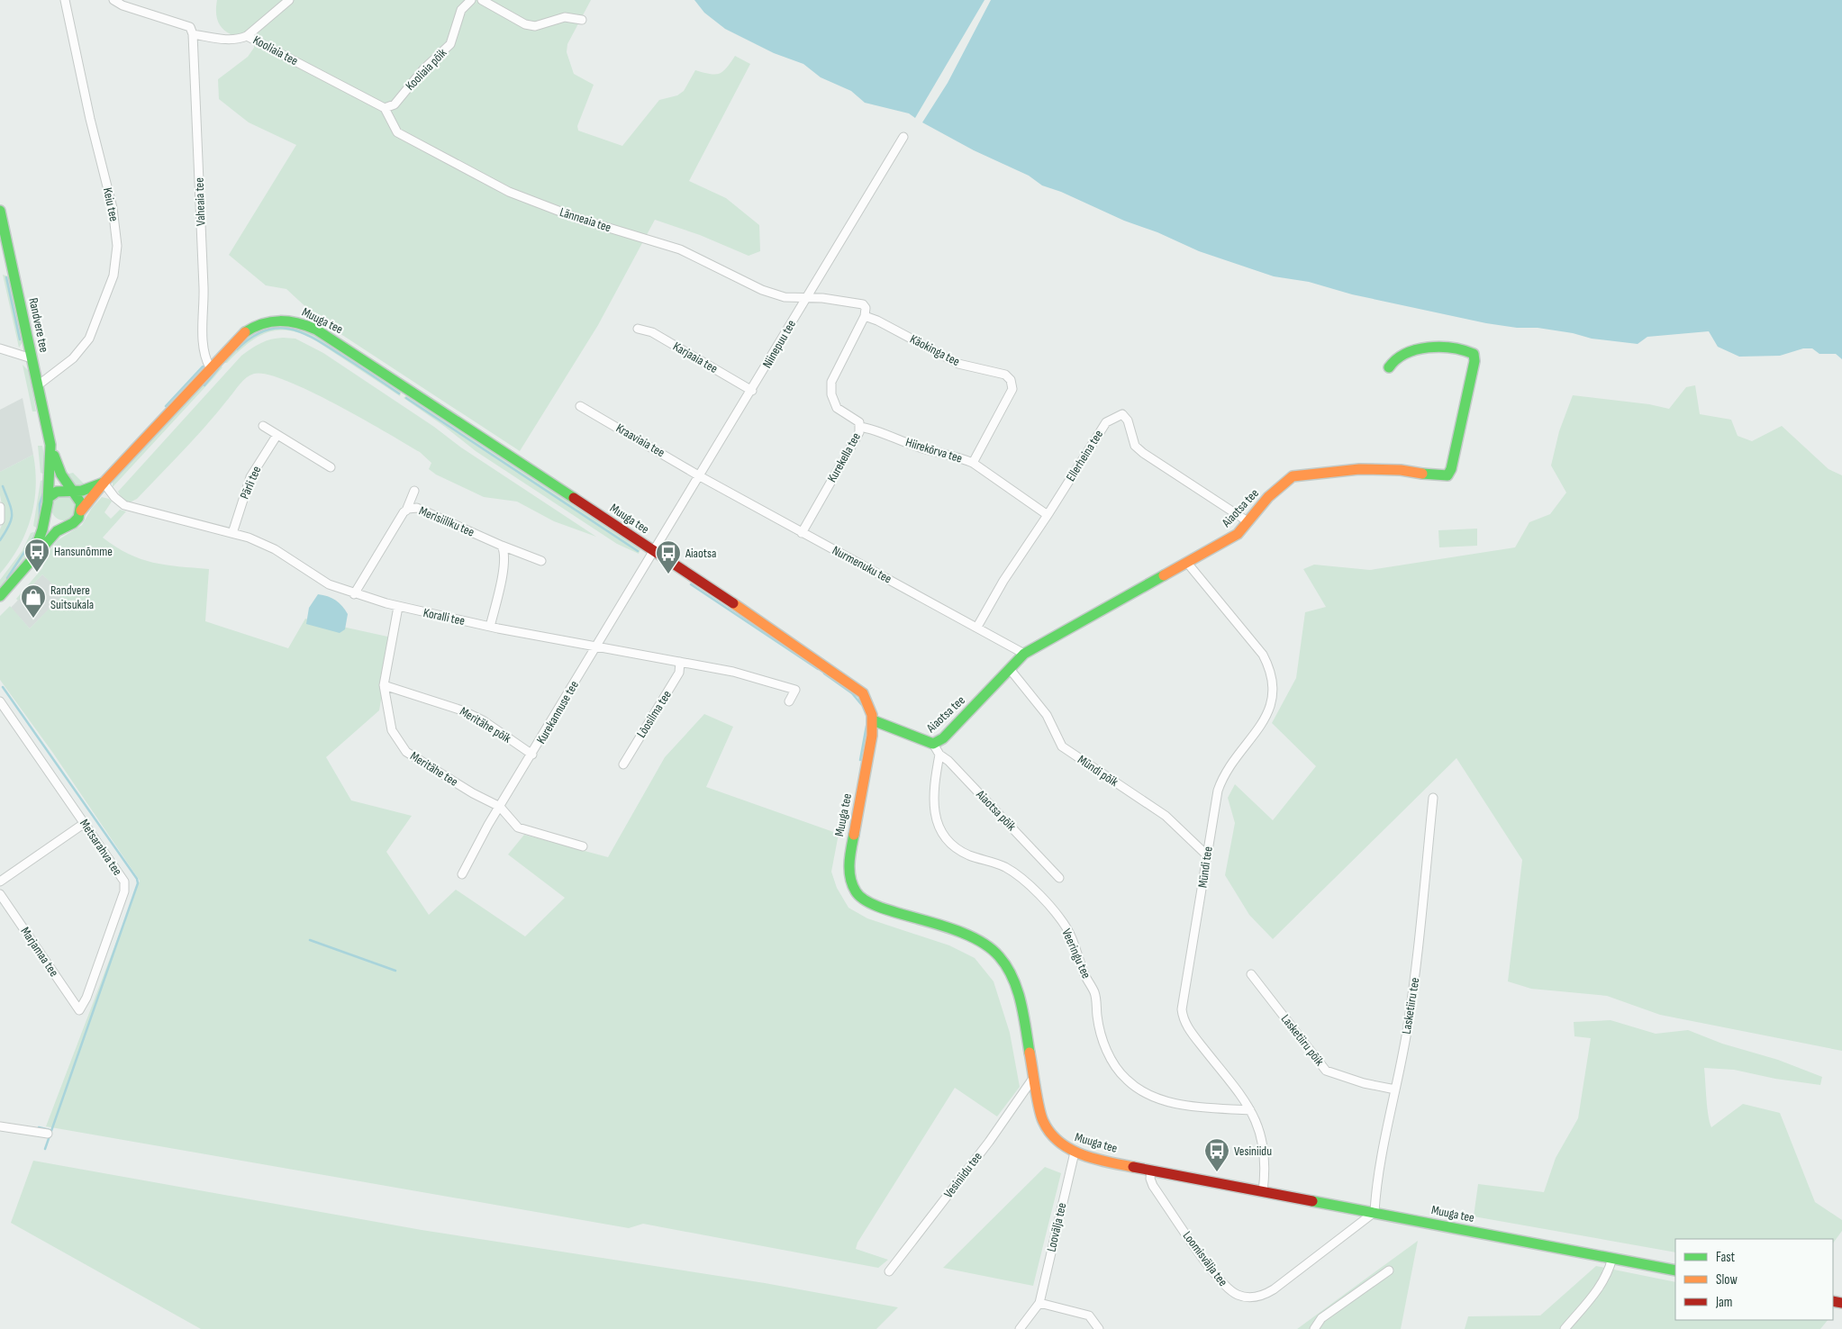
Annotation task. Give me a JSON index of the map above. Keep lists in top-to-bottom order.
{
  "streets": {
    "street": [
      "Kooliaia tee",
      "Kooliaia põik",
      "Vaheaia tee",
      "Keiu tee",
      "Länneaia tee",
      "Muuga tee",
      "Randvere tee",
      "Niinepuu tee",
      "Käokinga tee",
      "Karjaaia tee",
      "Kraaviaia tee",
      "Hiirekõrva tee",
      "Ellerheina tee",
      "Kurekella tee",
      "Pärli tee",
      "Aiaotsa tee",
      "Merisiiliku tee",
      "Nurmenuku tee",
      "Koralli tee",
      "Kurekannuse tee",
      "Lõosilma tee",
      "Meritähe põik",
      "Meritähe tee",
      "Mündi põik",
      "Aiaotsa põik",
      "Metsarahva tee",
      "Mündi tee",
      "Marjamaa tee",
      "Veeringu tee",
      "Lasketiiru tee",
      "Lasketiiru põik",
      "Vesiniidu tee",
      "Loovälja tee",
      "Loomisvälja tee"
    ]
  },
  "crossings": [
    ["Kooliaia tee", "Kooliaia põik"],
    ["Kooliaia tee", "Vaheaia tee"],
    ["Kooliaia tee", "Länneaia tee"],
    ["Kooliaia põik", "Länneaia tee"],
    ["Vaheaia tee", "Muuga tee"],
    ["Keiu tee", "Randvere tee"],
    ["Länneaia tee", "Niinepuu tee"],
    ["Länneaia tee", "Käokinga tee"],
    ["Muuga tee", "Randvere tee"],
    ["Muuga tee", "Niinepuu tee"],
    ["Muuga tee", "Aiaotsa tee"],
    ["Muuga tee", "Koralli tee"],
    ["Muuga tee", "Kurekannuse tee"],
    ["Muuga tee", "Mündi tee"],
    ["Muuga tee", "Lasketiiru tee"],
    ["Muuga tee", "Vesiniidu tee"],
    ["Muuga tee", "Loovälja tee"],
    ["Muuga tee", "Loomisvälja tee"],
    ["Niinepuu tee", "Käokinga tee"],
    ["Niinepuu tee", "Karjaaia tee"],
    ["Niinepuu tee", "Kraaviaia tee"],
    ["Niinepuu tee", "Nurmenuku tee"],
    ["Niinepuu tee", "Kurekannuse tee"],
    ["Käokinga tee", "Hiirekõrva tee"],
    ["Käokinga tee", "Kurekella tee"],
    ["Kraaviaia tee", "Nurmenuku tee"],
    ["Hiirekõrva tee", "Ellerheina tee"],
    ["Hiirekõrva tee", "Kurekella tee"],
    ["Ellerheina tee", "Aiaotsa tee"],
    ["Ellerheina tee", "Nurmenuku tee"],
    ["Kurekella tee", "Nurmenuku tee"],
    ["Pärli tee", "Koralli tee"],
    ["Aiaotsa tee", "Nurmenuku tee"],
    ["Aiaotsa tee", "Mündi põik"],
    ["Aiaotsa tee", "Aiaotsa põik"],
    ["Aiaotsa tee", "Mündi tee"],
    ["Merisiiliku tee", "Koralli tee"],
    ["Koralli tee", "Kurekannuse tee"],
    ["Koralli tee", "Lõosilma tee"],
    ["Koralli tee", "Meritähe tee"],
    ["Kurekannuse tee", "Meritähe põik"],
    ["Kurekannuse tee", "Meritähe tee"],
    ["Meritähe põik", "Meritähe tee"],
    ["Mündi põik", "Mündi tee"],
    ["Aiaotsa põik", "Veeringu tee"],
    ["Metsarahva tee", "Marjamaa tee"],
    ["Mündi tee", "Veeringu tee"],
    ["Lasketiiru tee", "Lasketiiru põik"],
    ["Lasketiiru tee", "Loomisvälja tee"]
  ],
  "places": {
    "bus stop": ["Hansunõmme", "Aiaotsa", "Vesiniidu"],
    "shop": ["Randvere Suitsukala"]
  },
  "legend": ["Fast", "Slow", "Jam"]
}
